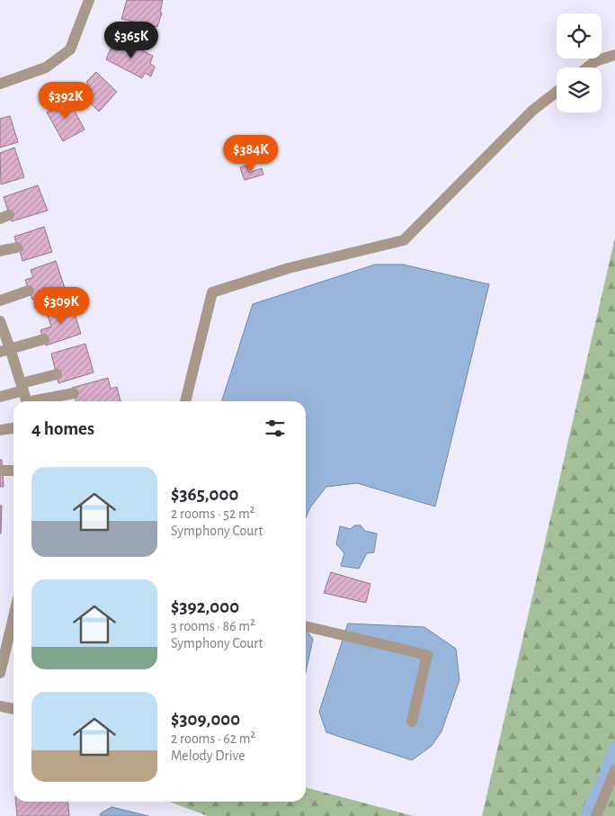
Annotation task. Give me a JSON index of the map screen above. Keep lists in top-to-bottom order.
{
  "page": {
    "price": [
      "$365K",
      "$392K",
      "$384K",
      "$309K"
    ],
    "heading": "4 homes",
    "list": [
      {
        "name": "$365,000",
        "note": "2 rooms · 52 m² · Symphony Court"
      },
      {
        "name": "$392,000",
        "note": "3 rooms · 86 m² · Symphony Court"
      },
      {
        "name": "$309,000",
        "note": "2 rooms · 62 m² · Melody Drive"
      }
    ]
  }
}
